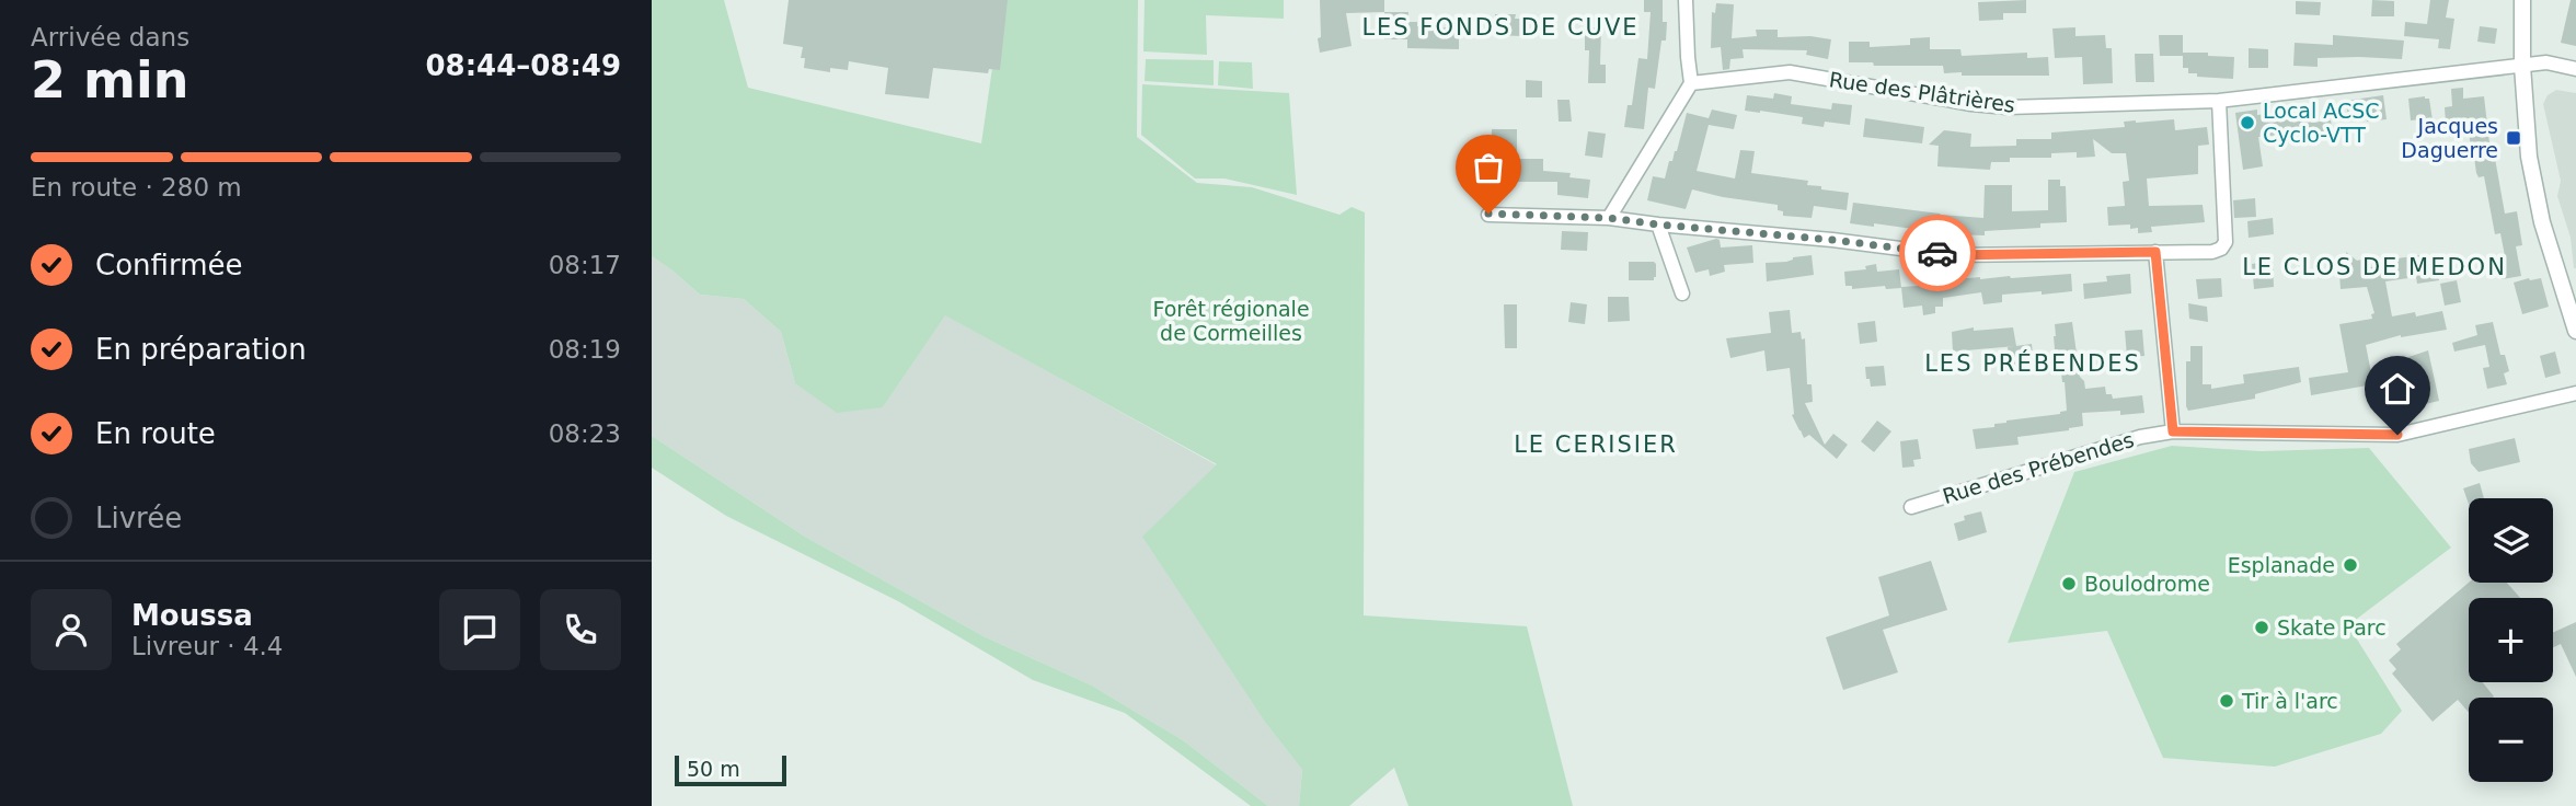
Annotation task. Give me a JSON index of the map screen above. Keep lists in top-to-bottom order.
{
  "streets": {
    "street": ["Rue des Plâtrières", "Rue des Prébendes"]
  },
  "districts": [
    "LES FONDS DE CUVE",
    "LE CLOS DE MEDON",
    "LES PRÉBENDES",
    "LE CERISIER"
  ],
  "parks": ["Forêt régionale de Cormeilles"],
  "places": {
    "other": [
      "Local ACSC Cyclo-VTT",
      "Esplanade",
      "Boulodrome",
      "Skate Parc",
      "Tir à l'arc"
    ],
    "transit": ["Jacques Daguerre"]
  },
  "scale_bar": "50 m",
  "page": {
    "heading": ["2 min", "Arrivée dans", "08:44–08:49"],
    "panel": ["Moussa", "Livreur · 4.4"],
    "bar": "En route · 280 m",
    "list": [
      ["Confirmée", "08:17"],
      ["En préparation", "08:19"],
      ["En route", "08:23"],
      "Livrée"
    ],
    "map_buttons": ["+", "−"],
    "scale": "50 m"
  }
}
